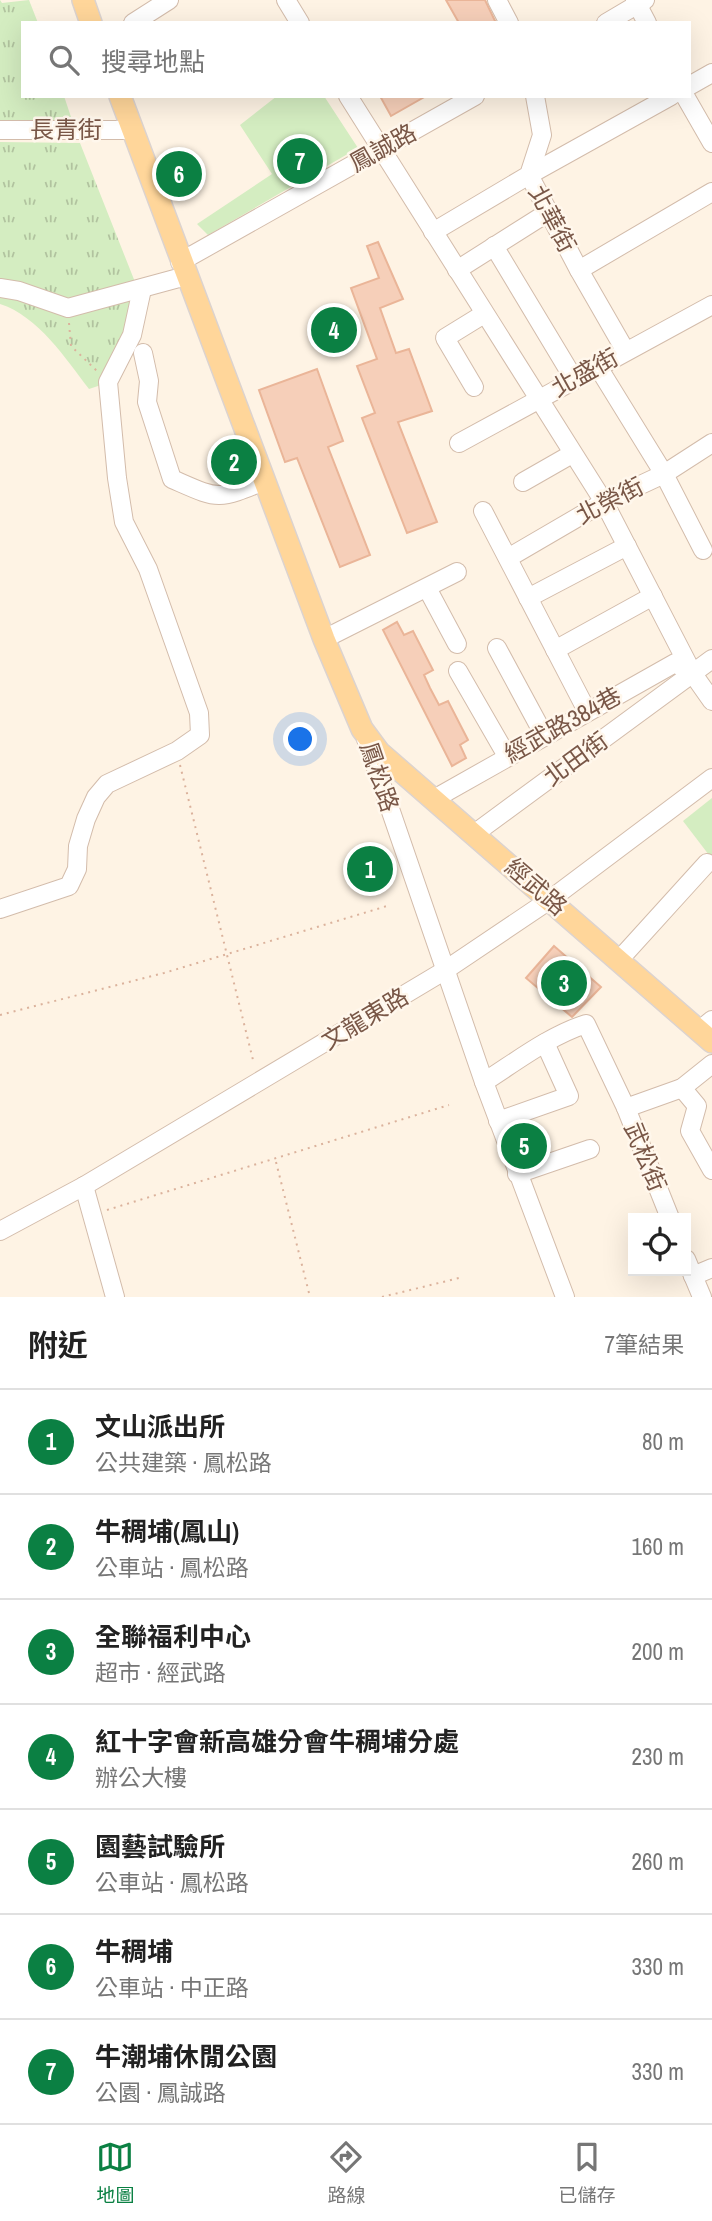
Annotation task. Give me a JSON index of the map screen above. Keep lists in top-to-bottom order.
{
  "streets": {
    "main road": ["鳳松路", "經武路"],
    "street": [
      "長青街",
      "鳳誠路",
      "北華街",
      "北盛街",
      "北榮街",
      "經武路384巷",
      "北田街",
      "文龍東路",
      "武松街"
    ]
  },
  "crossings": [
    ["長青街", "鳳松路"],
    ["鳳誠路", "鳳松路"],
    ["經武路384巷", "北田街"],
    ["經武路384巷", "經武路"],
    ["北田街", "經武路"],
    ["鳳松路", "經武路"],
    ["鳳松路", "文龍東路"],
    ["經武路", "文龍東路"]
  ],
  "page": {
    "search": "搜尋地點",
    "pins": [
      "7",
      "6",
      "4",
      "2",
      "1",
      "3",
      "5"
    ],
    "heading": ["附近", "7筆結果"],
    "list": [
      {
        "mark": "1",
        "name": "文山派出所",
        "note": "公共建築 · 鳳松路",
        "value": "80 m"
      },
      {
        "mark": "2",
        "name": "牛稠埔(鳳山)",
        "note": "公車站 · 鳳松路",
        "value": "160 m"
      },
      {
        "mark": "3",
        "name": "全聯福利中心",
        "note": "超市 · 經武路",
        "value": "200 m"
      },
      {
        "mark": "4",
        "name": "紅十字會新高雄分會牛稠埔分處",
        "note": "辦公大樓",
        "value": "230 m"
      },
      {
        "mark": "5",
        "name": "園藝試驗所",
        "note": "公車站 · 鳳松路",
        "value": "260 m"
      },
      {
        "mark": "6",
        "name": "牛稠埔",
        "note": "公車站 · 中正路",
        "value": "330 m"
      },
      {
        "mark": "7",
        "name": "牛潮埔休閒公園",
        "note": "公園 · 鳳誠路",
        "value": "330 m"
      }
    ],
    "nav": ["地圖", "路線", "已儲存"]
  }
}
